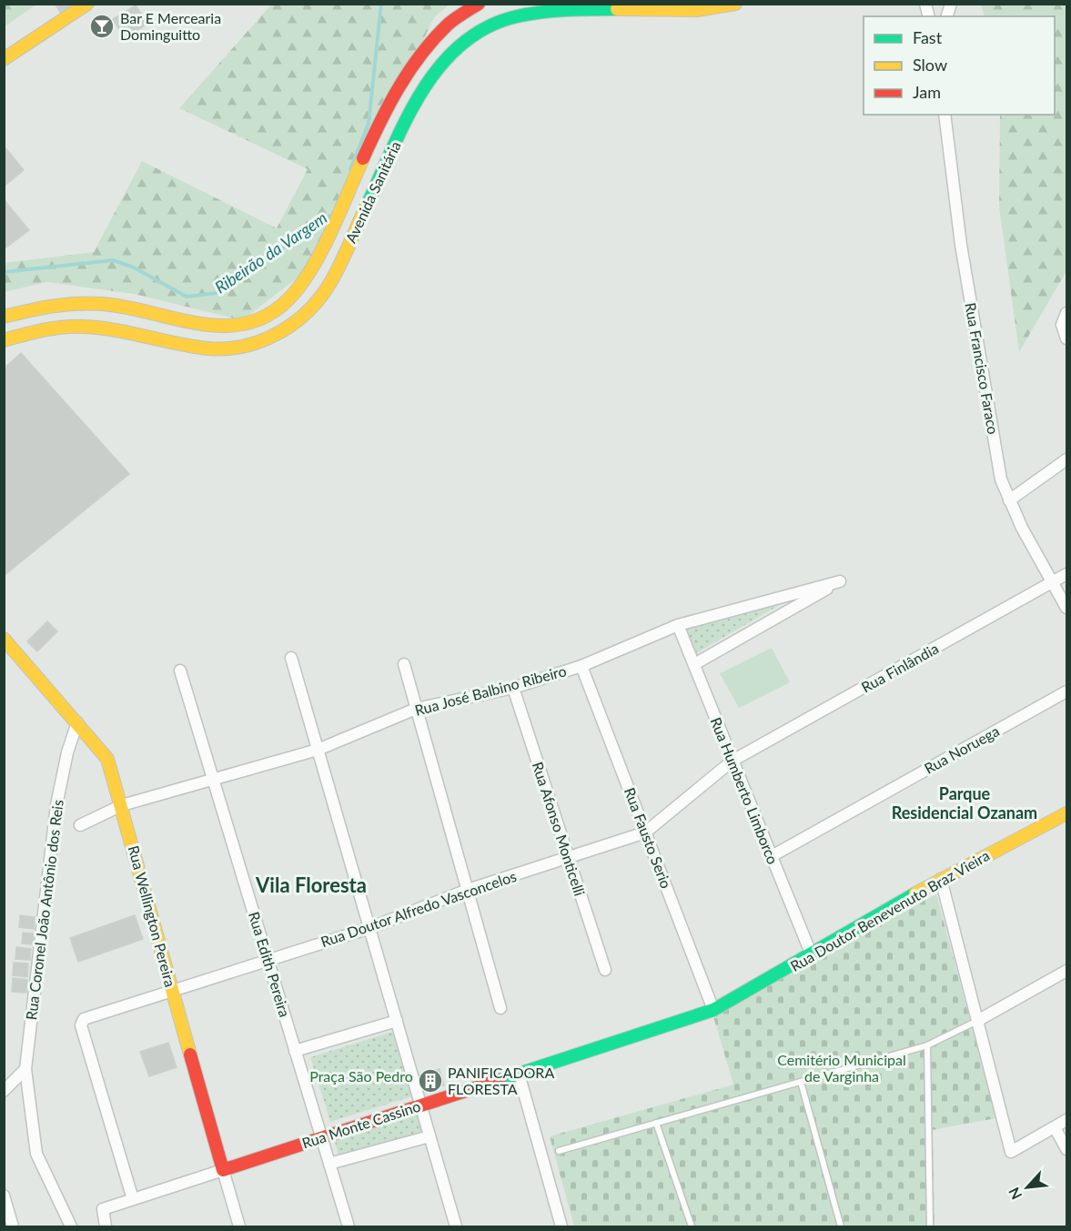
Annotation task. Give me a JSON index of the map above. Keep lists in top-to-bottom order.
{
  "streets": {
    "main road": [
      "Avenida Sanitária",
      "Rua Doutor Benevenuto Braz Vieira",
      "Rua Wellington Pereira",
      "Rua Monte Cassino"
    ],
    "street": [
      "Rua Francisco Faraco",
      "Rua Finlândia",
      "Rua José Balbino Ribeiro",
      "Rua Noruega",
      "Rua Humberto Limborco",
      "Rua Afonso Monticelli",
      "Rua Fausto Serio",
      "Rua Doutor Alfredo Vasconcelos",
      "Rua Coronel João Antônio dos Reis",
      "Rua Edith Pereira"
    ]
  },
  "crossings": [
    ["Rua Francisco Faraco", "Rua Finlândia"],
    ["Rua Finlândia", "Rua Humberto Limborco"],
    ["Rua Finlândia", "Rua Doutor Alfredo Vasconcelos"],
    ["Rua José Balbino Ribeiro", "Rua Humberto Limborco"],
    ["Rua José Balbino Ribeiro", "Rua Afonso Monticelli"],
    ["Rua José Balbino Ribeiro", "Rua Fausto Serio"],
    ["Rua José Balbino Ribeiro", "Rua Wellington Pereira"],
    ["Rua José Balbino Ribeiro", "Rua Edith Pereira"],
    ["Rua Noruega", "Rua Humberto Limborco"],
    ["Rua Humberto Limborco", "Rua Doutor Alfredo Vasconcelos"],
    ["Rua Humberto Limborco", "Rua Doutor Benevenuto Braz Vieira"],
    ["Rua Afonso Monticelli", "Rua Doutor Alfredo Vasconcelos"],
    ["Rua Fausto Serio", "Rua Doutor Alfredo Vasconcelos"],
    ["Rua Fausto Serio", "Rua Doutor Benevenuto Braz Vieira"],
    ["Rua Fausto Serio", "Rua Monte Cassino"],
    ["Rua Doutor Alfredo Vasconcelos", "Rua Wellington Pereira"],
    ["Rua Doutor Alfredo Vasconcelos", "Rua Edith Pereira"],
    ["Rua Doutor Alfredo Vasconcelos", "Rua Monte Cassino"],
    ["Rua Coronel João Antônio dos Reis", "Rua Wellington Pereira"],
    ["Rua Doutor Benevenuto Braz Vieira", "Rua Monte Cassino"],
    ["Rua Wellington Pereira", "Rua Monte Cassino"],
    ["Rua Edith Pereira", "Rua Monte Cassino"]
  ],
  "districts": ["Parque Residencial Ozanam", "Vila Floresta"],
  "water": ["Ribeirão da Vargem"],
  "parks": ["Cemitério Municipal de Varginha", "Praça São Pedro"],
  "places": {
    "bar": ["Bar E Mercearia Dominguitto"],
    "building": ["PANIFICADORA FLORESTA"]
  },
  "legend": ["Fast", "Slow", "Jam"],
  "north": "bottom left"
}
